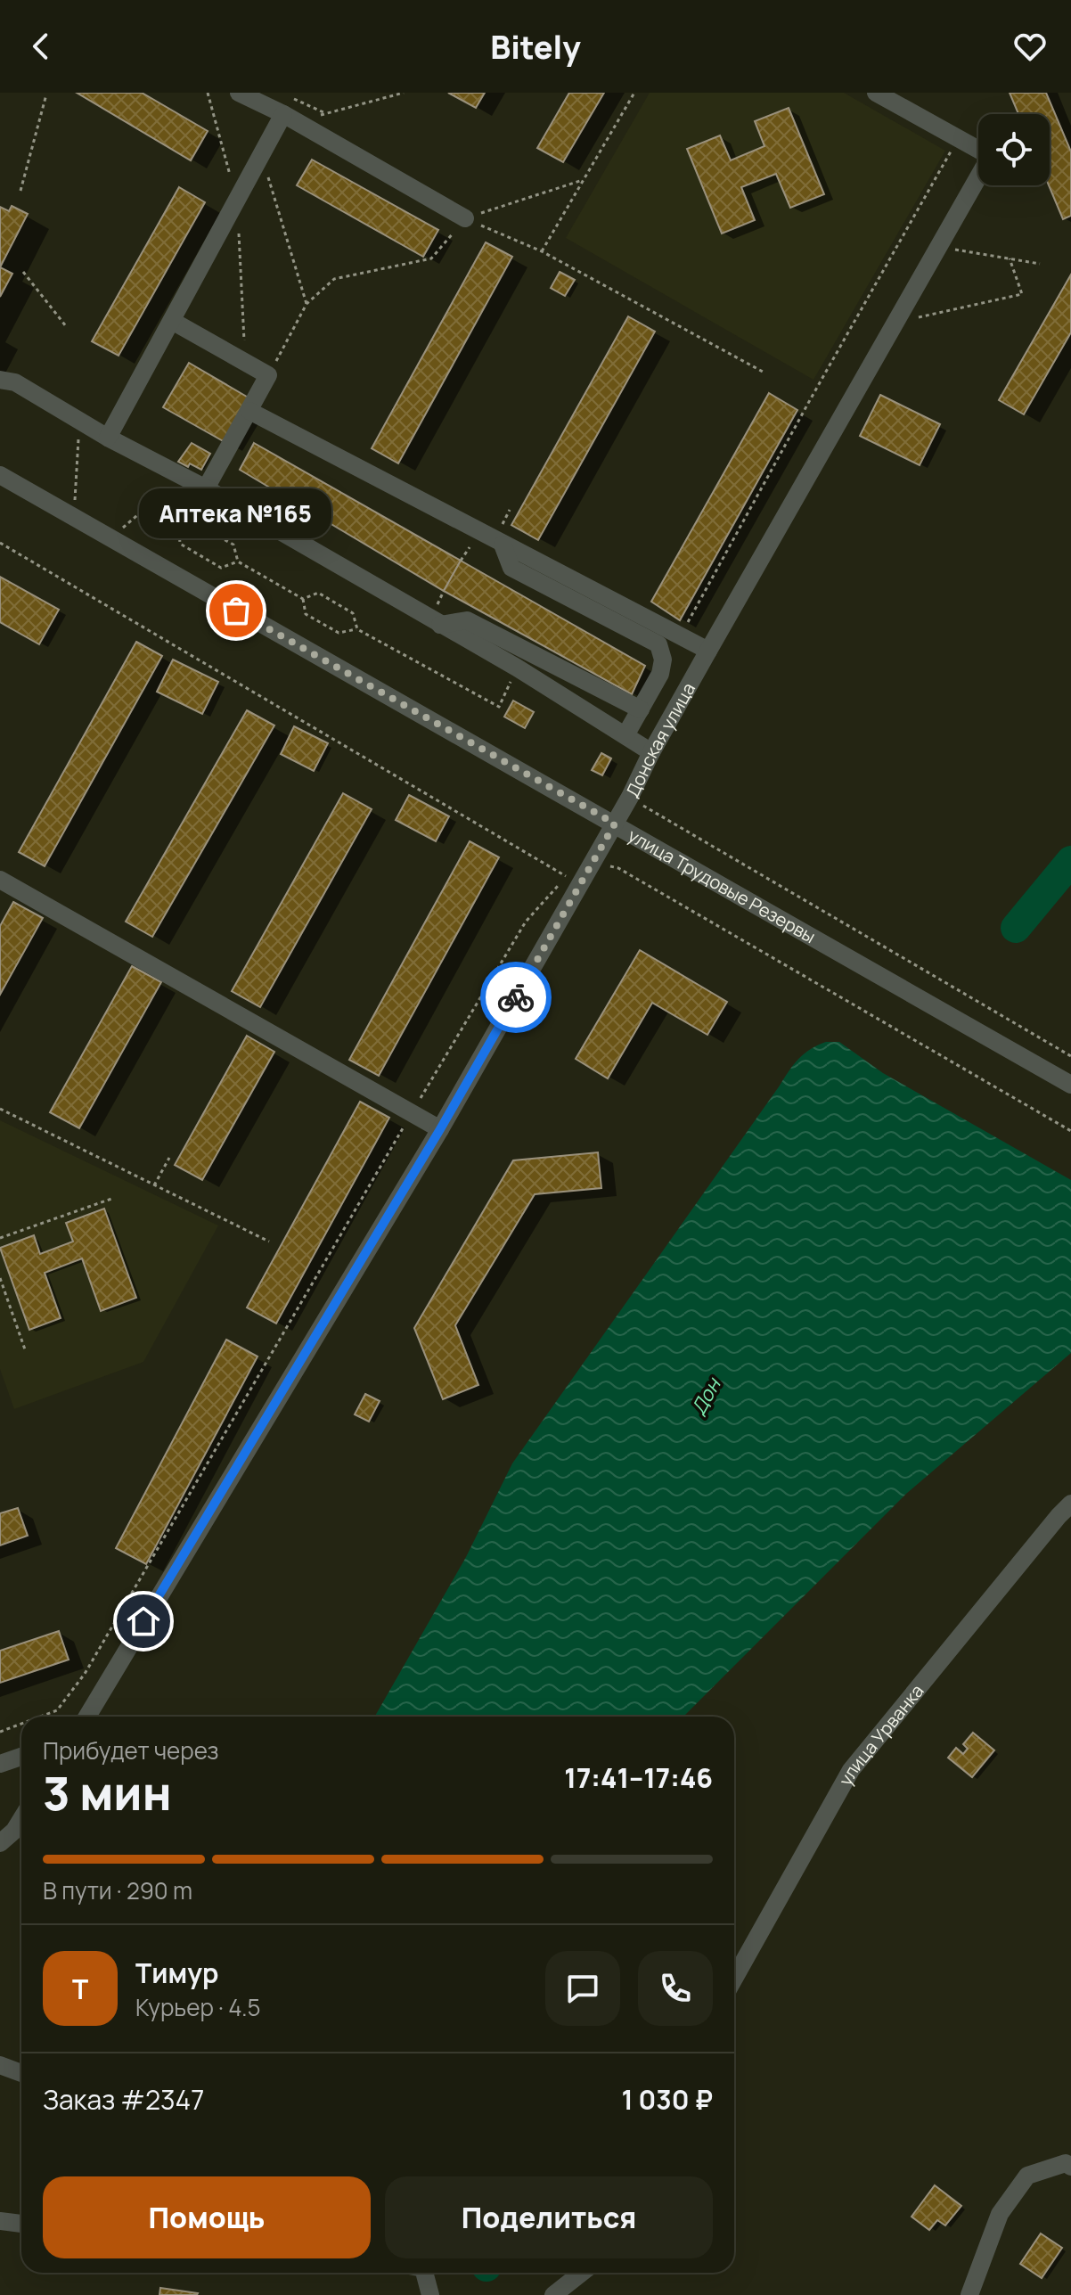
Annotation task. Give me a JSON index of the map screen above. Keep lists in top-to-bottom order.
{
  "streets": {
    "street": ["Донская улица", "улица Трудовые Резервы", "улица Урванка"]
  },
  "crossings": [
    ["Донская улица", "улица Трудовые Резервы"]
  ],
  "water": ["Дон"],
  "places": ["Аптека №165"],
  "page": {
    "header": "Bitely",
    "bubble": "Аптека №165",
    "heading": ["3 мин", "Прибудет через", "17:41–17:46"],
    "panel": [
      "Тимур",
      "Курьер · 4.5",
      "Заказ #2347",
      "1 030 ₽"
    ],
    "bar": "В пути · 290 m",
    "round": "Т",
    "buttons": ["Помощь", "Поделиться"]
  }
}
